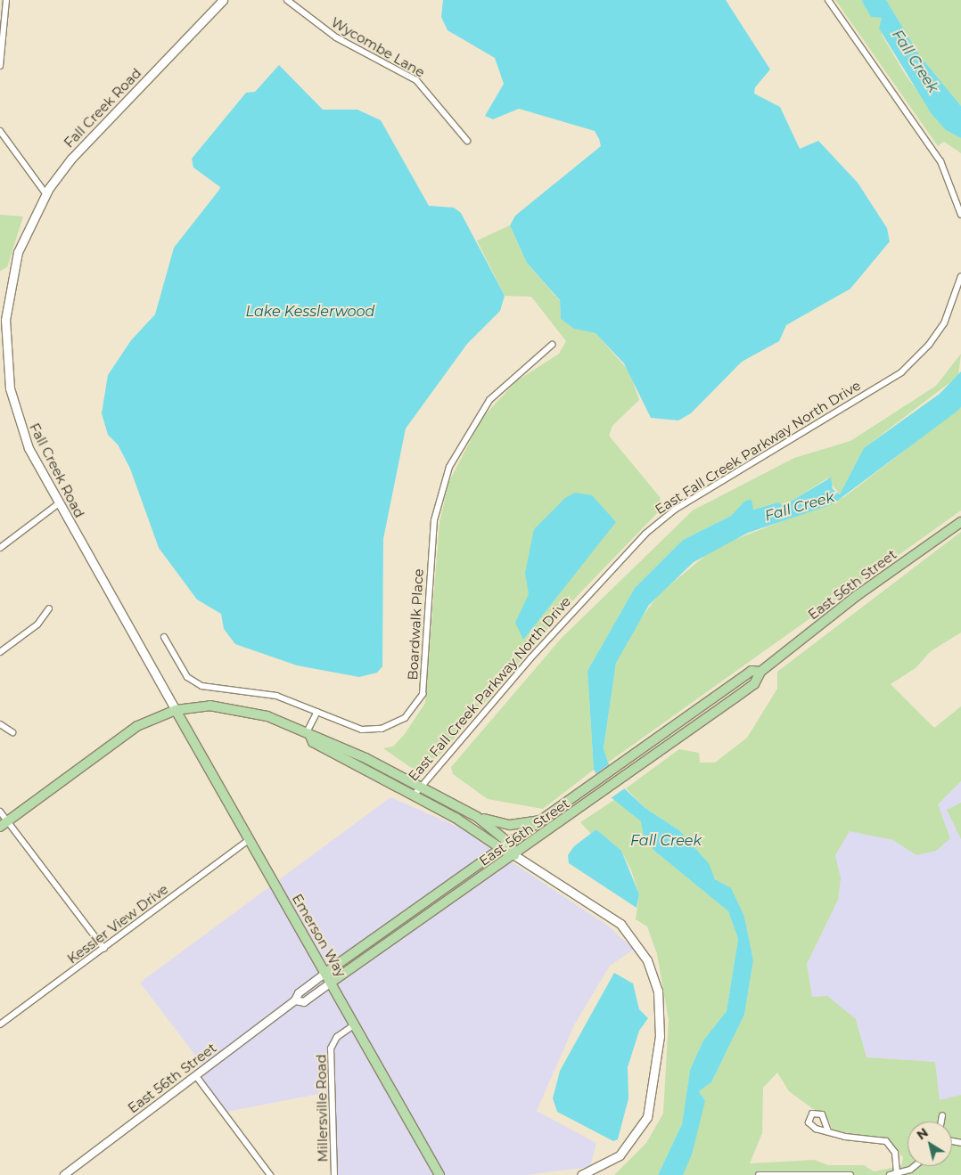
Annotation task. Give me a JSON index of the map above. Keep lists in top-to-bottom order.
{
  "streets": {
    "main road": ["Fall Creek Road", "East 56th Street", "Emerson Way"],
    "street": [
      "Wycombe Lane",
      "East Fall Creek Parkway North Drive",
      "Boardwalk Place",
      "Kessler View Drive",
      "Millersville Road"
    ]
  },
  "crossings": [
    ["Fall Creek Road", "Emerson Way"],
    ["East 56th Street", "Emerson Way"],
    ["Kessler View Drive", "Emerson Way"],
    ["Emerson Way", "Millersville Road"]
  ],
  "water": ["Fall Creek", "Lake Kesslerwood"],
  "north": "top left"
}
